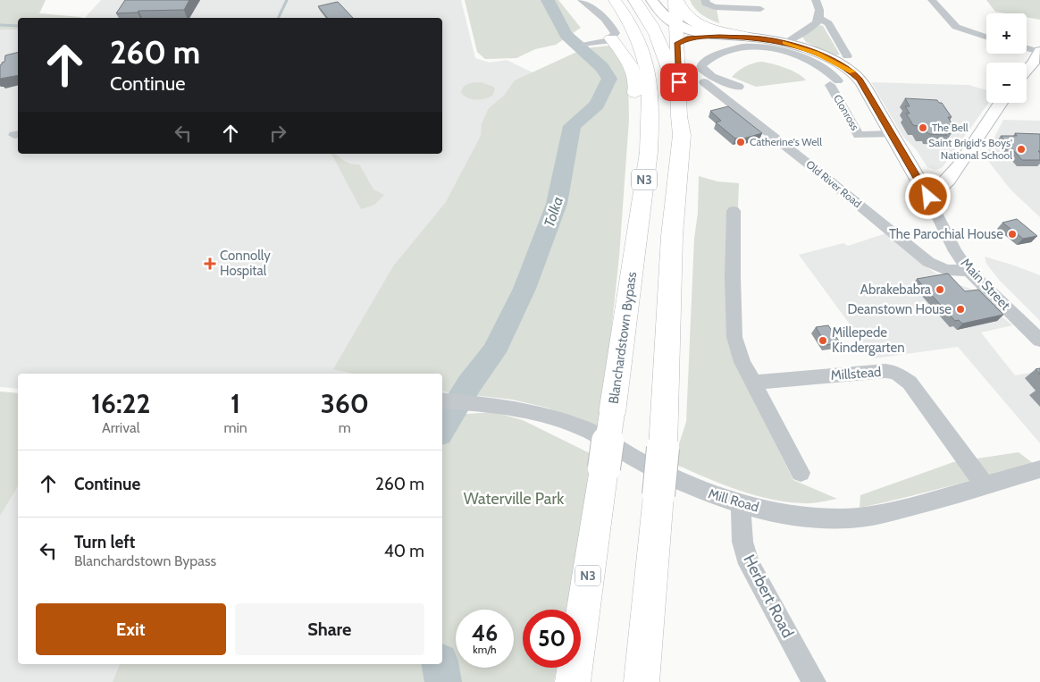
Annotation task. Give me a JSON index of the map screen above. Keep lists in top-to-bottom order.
{
  "streets": {
    "highway": ["N3", "Blanchardstown Bypass"],
    "street": [
      "Clonross",
      "Old River Road",
      "Main Street",
      "Millstead",
      "Mill Road",
      "Herbert Road"
    ]
  },
  "crossings": [
    ["Clonross", "Old River Road"],
    ["N3", "Blanchardstown Bypass"],
    ["Old River Road", "Main Street"],
    ["Millstead", "Mill Road"],
    ["Mill Road", "Herbert Road"]
  ],
  "water": ["Tolka"],
  "parks": ["Waterville Park"],
  "places": {
    "other": [
      "The Bell",
      "Catherine's Well",
      "Saint Brigid's Boys' National School",
      "The Parochial House",
      "Abrakebabra",
      "Deanstown House",
      "Millepede Kindergarten"
    ],
    "health": ["Connolly Hospital"]
  },
  "page": {
    "map_buttons": ["+", "−"],
    "turn": ["260 m", "Continue"],
    "eta": [
      "16:22",
      "Arrival",
      "1",
      "min",
      "360",
      "m"
    ],
    "list": [
      {
        "name": "Continue",
        "value": "260 m"
      },
      {
        "name": "Turn left",
        "note": "Blanchardstown Bypass",
        "value": "40 m"
      }
    ],
    "buttons": ["Exit", "Share"],
    "speed": "46 km/h",
    "limit": "50"
  }
}
